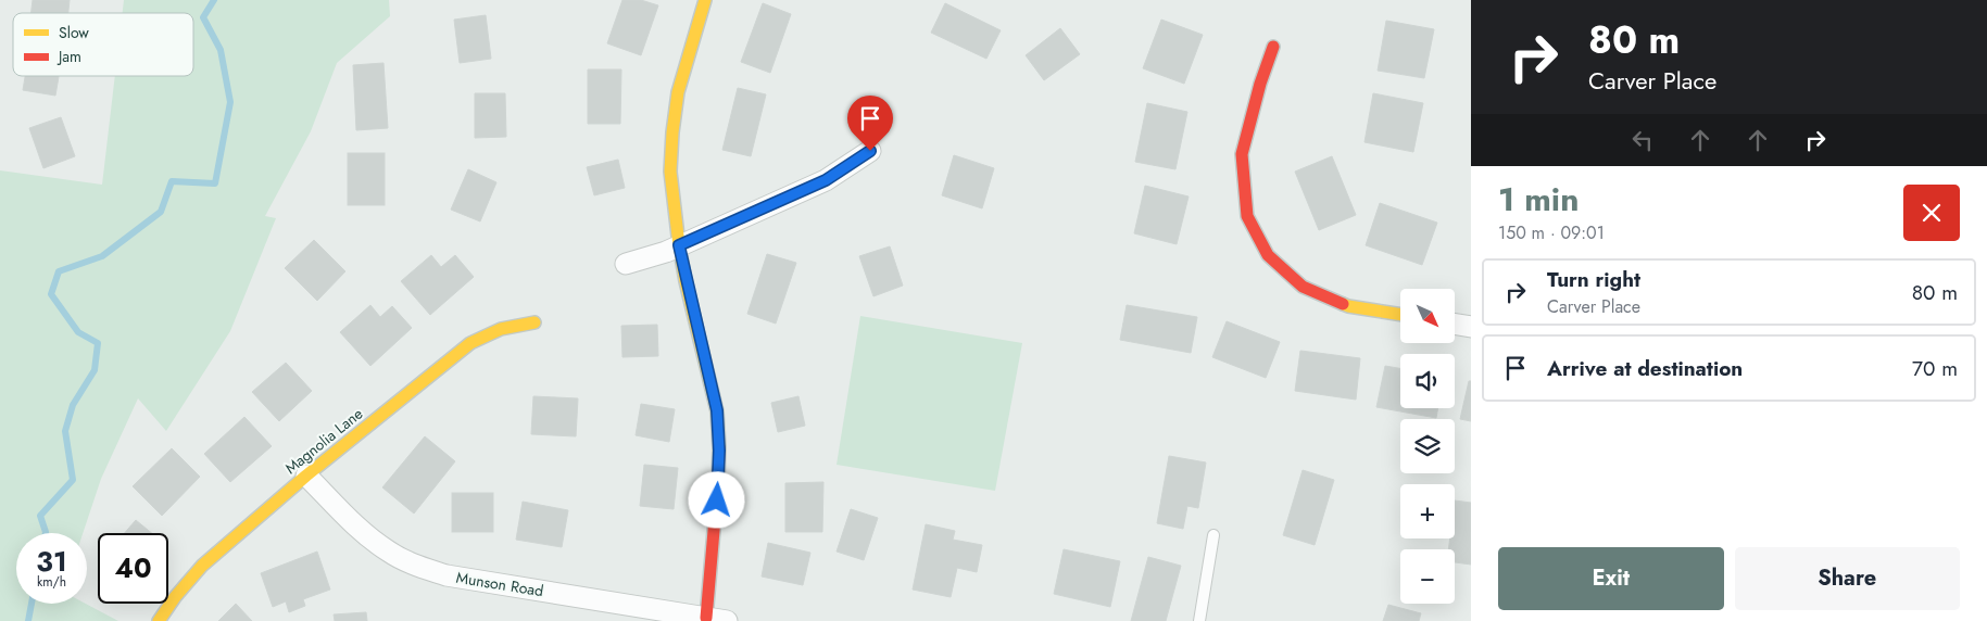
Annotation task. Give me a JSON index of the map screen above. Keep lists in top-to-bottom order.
{
  "streets": {
    "street": ["Magnolia Lane", "Munson Road"]
  },
  "crossings": [
    ["Magnolia Lane", "Munson Road"]
  ],
  "legend": ["Slow", "Jam"],
  "north": "bottom right",
  "page": {
    "turn": ["80 m", "Carver Place"],
    "heading": ["1 min", "150 m · 09:01"],
    "list": [
      {
        "name": "Turn right",
        "note": "Carver Place",
        "value": "80 m"
      },
      {
        "name": "Arrive at destination",
        "value": "70 m"
      }
    ],
    "map_buttons": ["+", "−"],
    "speed": "31 km/h",
    "limit": "40",
    "buttons": ["Exit", "Share"]
  }
}
